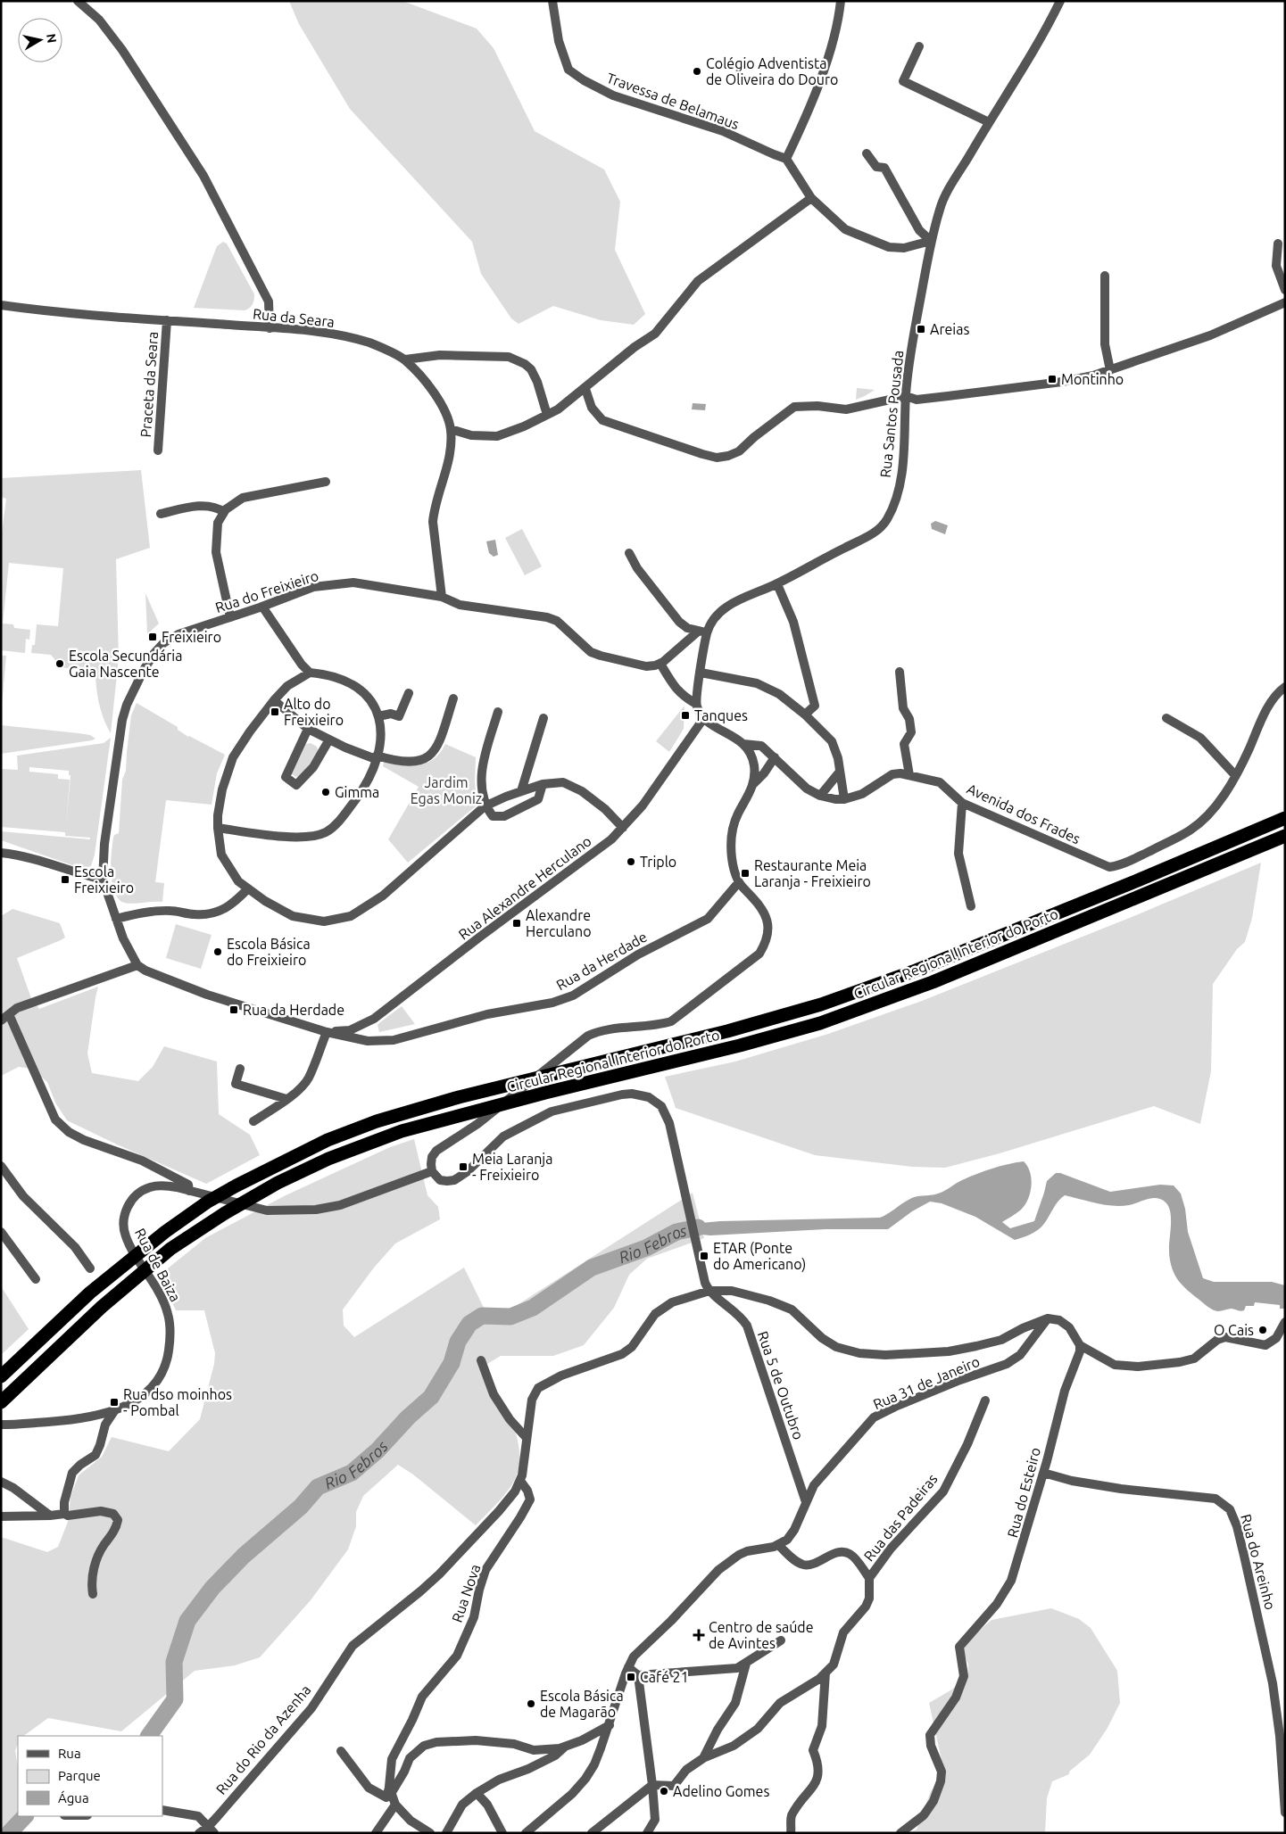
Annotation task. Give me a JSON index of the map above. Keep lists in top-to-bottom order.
{
  "streets": {
    "highway": ["Circular Regional Interior do Porto"],
    "street": [
      "Travessa de Belamaus",
      "Rua da Seara",
      "Praceta da Seara",
      "Rua Santos Pousada",
      "Rua do Freixieiro",
      "Avenida dos Frades",
      "Rua Alexandre Herculano",
      "Rua da Herdade",
      "Rua de Baiza",
      "Rua 31 de Janeiro",
      "Rua 5 de Outubro",
      "Rua do Esteiro",
      "Rua das Padeiras",
      "Rua do Areinho",
      "Rua Nova",
      "Rua do Rio da Azenha"
    ]
  },
  "crossings": [
    ["Rua da Seara", "Praceta da Seara"],
    ["Rua da Seara", "Rua do Freixieiro"],
    ["Rua Alexandre Herculano", "Rua da Herdade"],
    ["Rua de Baiza", "Rua 5 de Outubro"],
    ["Rua 31 de Janeiro", "Rua 5 de Outubro"],
    ["Rua 5 de Outubro", "Rua do Rio da Azenha"],
    ["Rua do Esteiro", "Rua do Areinho"],
    ["Rua Nova", "Rua do Rio da Azenha"]
  ],
  "water": ["Rio Febros"],
  "parks": ["Jardim Egas Moniz"],
  "places": {
    "other": [
      "Colégio Adventista de Oliveira do Douro",
      "Escola Secundária Gaia Nascente",
      "Gimma",
      "Triplo",
      "Escola Básica do Freixieiro",
      "O Cais",
      "Escola Básica de Magarão",
      "Adelino Gomes"
    ],
    "transit": [
      "Areias",
      "Montinho",
      "Freixieiro",
      "Alto do Freixieiro",
      "Tanques",
      "Restaurante Meia Laranja - Freixieiro",
      "Escola Freixieiro",
      "Alexandre Herculano",
      "Rua da Herdade",
      "Meia Laranja - Freixieiro",
      "ETAR (Ponte do Americano)",
      "Rua dso moinhos - Pombal",
      "Café 21"
    ],
    "health": ["Centro de saúde de Avintes"]
  },
  "legend": ["Rua", "Parque", "Água"],
  "north": "right"
}
